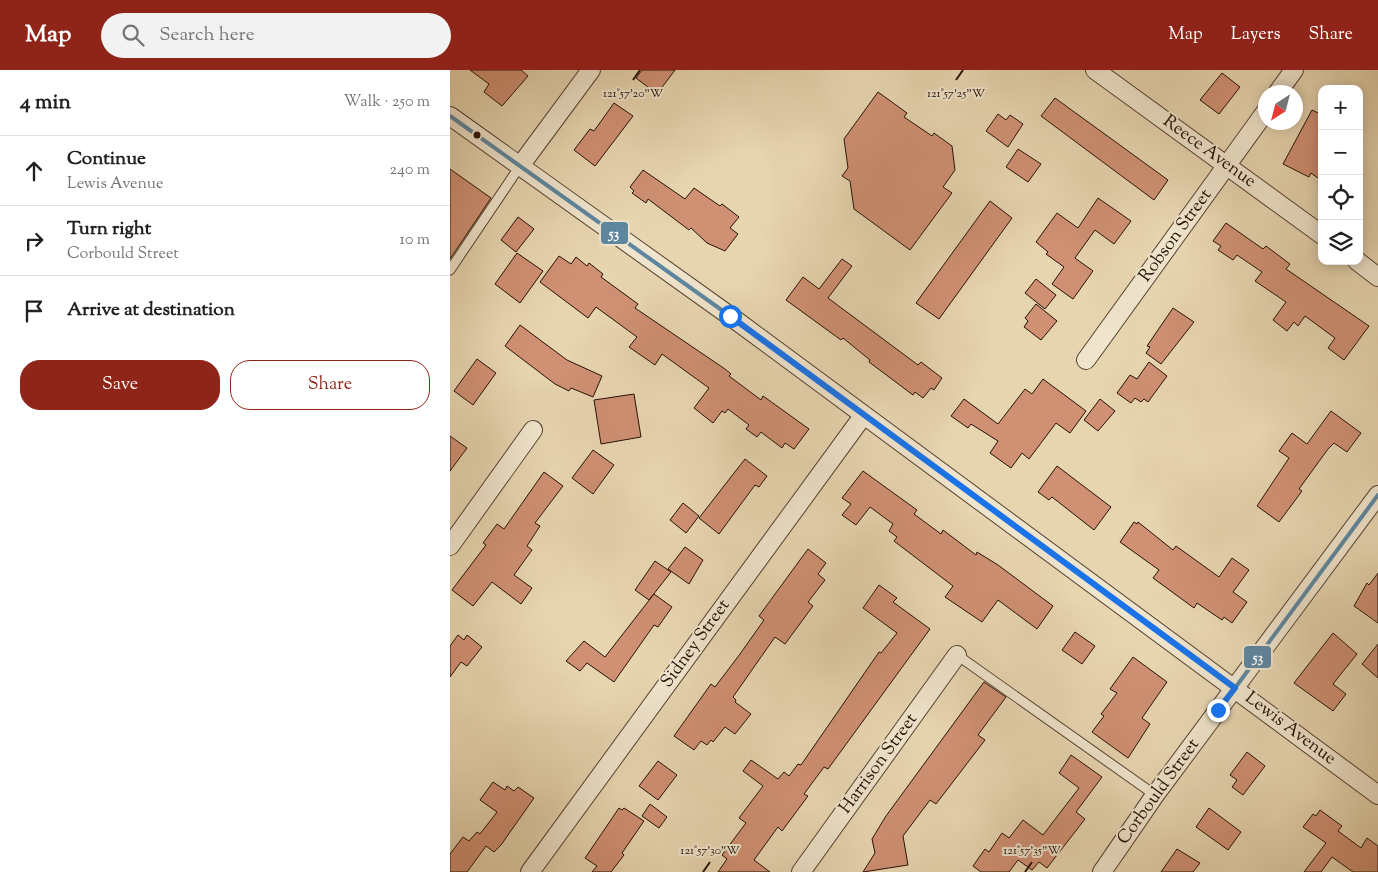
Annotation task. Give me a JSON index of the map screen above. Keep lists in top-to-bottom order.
{
  "streets": {
    "street": [
      "Reece Avenue",
      "Robson Street",
      "Sidney Street",
      "Lewis Avenue",
      "Harrison Street",
      "Corbould Street"
    ]
  },
  "crossings": [
    ["Reece Avenue", "Robson Street"],
    ["Sidney Street", "Lewis Avenue"],
    ["Lewis Avenue", "Corbould Street"]
  ],
  "lines": ["transit line 53"],
  "north": "bottom left",
  "page": {
    "header": "Map",
    "search": "Search here",
    "nav": ["Map", "Layers", "Share"],
    "heading": ["4 min", "Walk · 250 m"],
    "map_buttons": ["+", "−"],
    "list": [
      ["Continue", "Lewis Avenue", "240 m"],
      ["Turn right", "Corbould Street", "10 m"],
      "Arrive at destination"
    ],
    "buttons": ["Save", "Share"]
  },
  "coordinates": [
    "121°57'20\"W",
    "121°57'25\"W",
    "121°57'30\"W",
    "121°57'35\"W"
  ]
}
